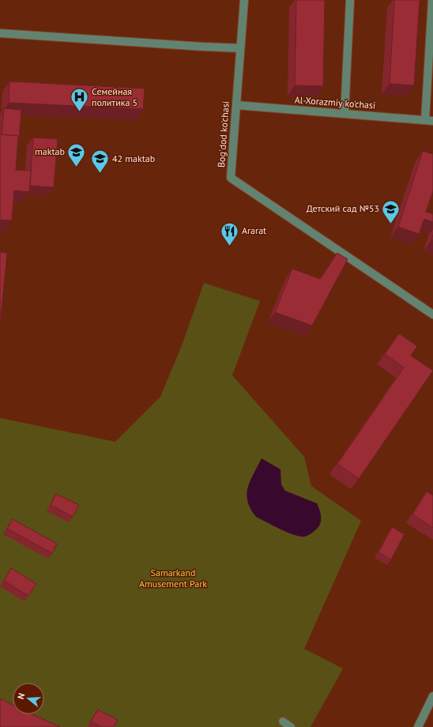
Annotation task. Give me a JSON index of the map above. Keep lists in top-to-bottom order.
{
  "streets": {
    "street": ["Al-Xorazmiy ko'chasi", "Bog'dod ko'chasi"]
  },
  "crossings": [
    ["Al-Xorazmiy ko'chasi", "Bog'dod ko'chasi"]
  ],
  "parks": ["Samarkand Amusement Park"],
  "places": {
    "hospital": ["Семейная политика 5"],
    "school or university": ["maktab", "42 maktab", "Детский сад №53"],
    "restaurant": ["Ararat"]
  },
  "north": "left"
}
